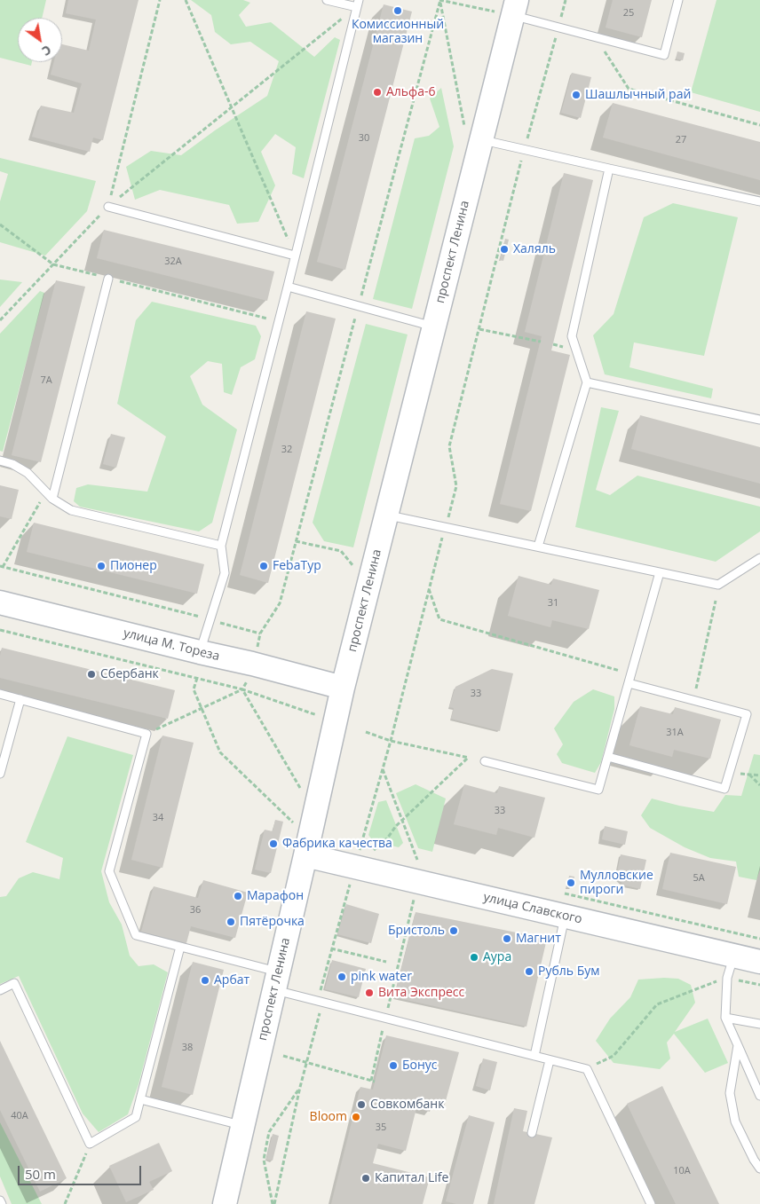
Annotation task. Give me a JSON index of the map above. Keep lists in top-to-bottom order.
{
  "streets": {
    "main road": ["проспект Ленина", "улица М. Тореза", "улица Славского"]
  },
  "crossings": [
    ["проспект Ленина", "улица М. Тореза"],
    ["проспект Ленина", "улица Славского"]
  ],
  "places": [
    "Комиссионный магазин",
    "Альфа-6",
    "Шашлычный рай",
    "Халяль",
    "Пионер",
    "FebaТур",
    "Сбербанк",
    "Фабрика качества",
    "Мулловские пироги",
    "Марафон",
    "Пятёрочка",
    "Бристоль",
    "Магнит",
    "Аура",
    "Рубль Бум",
    "pink water",
    "Арбат",
    "Вита Экспресс",
    "Бонус",
    "Совкомбанк",
    "Bloom",
    "Капитал Life"
  ],
  "house_numbers": [
    "25",
    "30",
    "27",
    "32А",
    "7А",
    "32",
    "31",
    "33",
    "31А",
    "33",
    "34",
    "5А",
    "36",
    "38",
    "40А",
    "35",
    "10А"
  ],
  "scale_bar": "50 m",
  "north": "bottom right"
}
